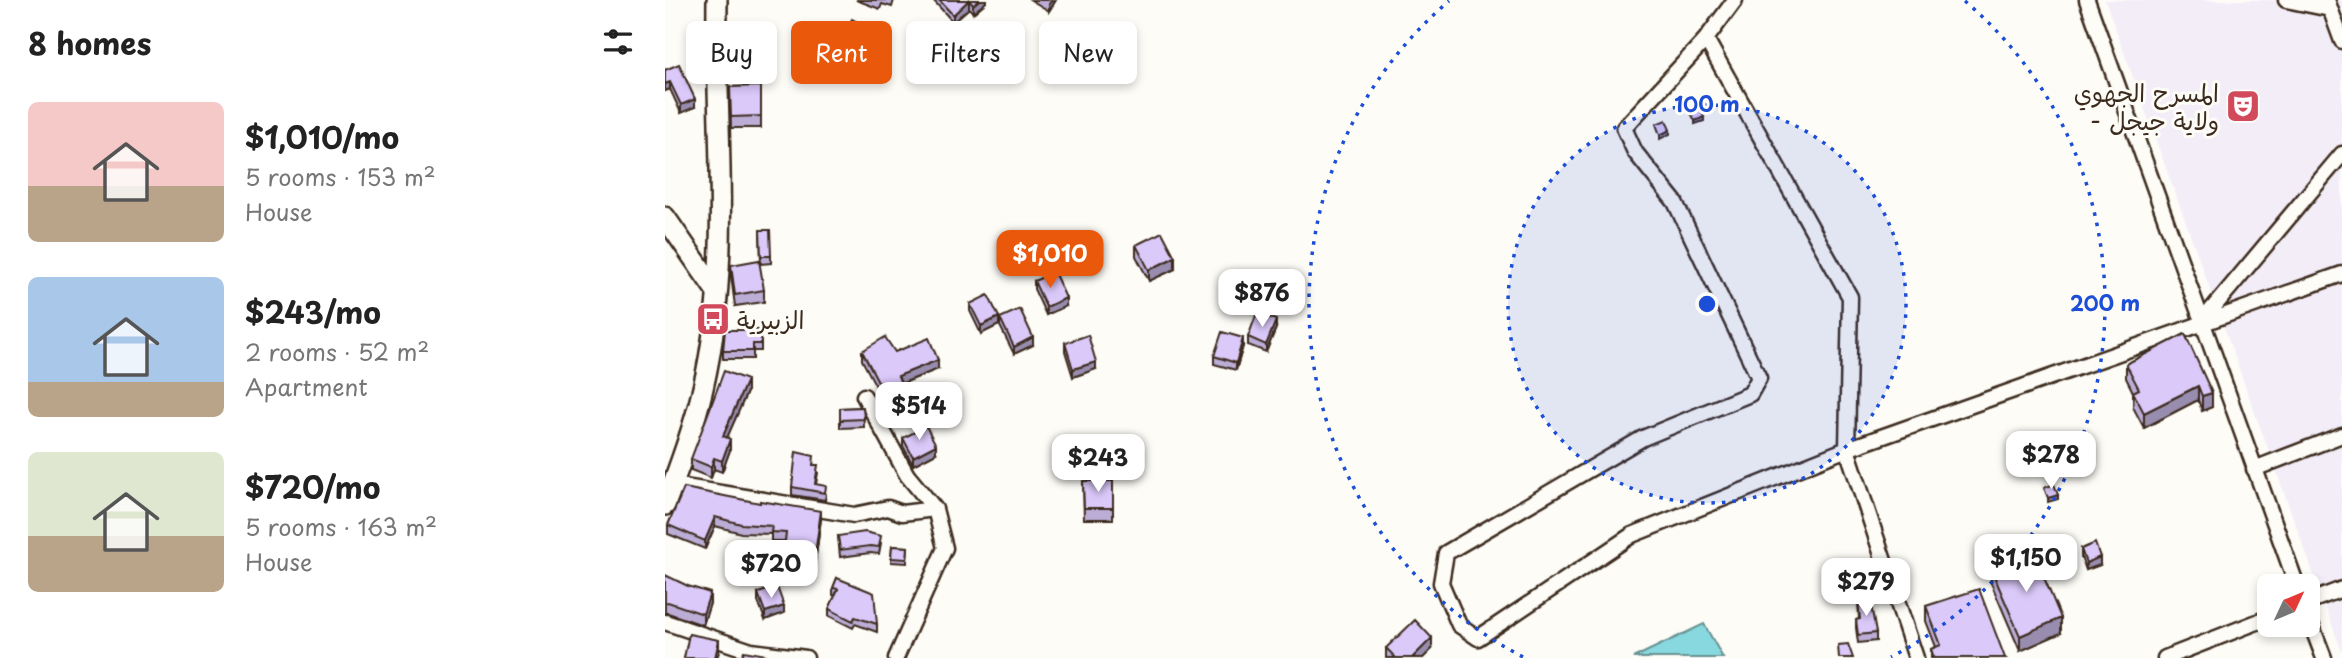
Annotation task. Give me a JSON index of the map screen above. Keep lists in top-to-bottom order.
{
  "places": {
    "theatre": ["المسرح الجهوي - ولاية جيجل"],
    "bus stop": ["الزبيرية"]
  },
  "north": "top right",
  "page": {
    "heading": "8 homes",
    "chip": [
      "Buy",
      "Rent",
      "Filters",
      "New"
    ],
    "list": [
      {
        "name": "$1,010/mo",
        "note": "5 rooms · 153 m² · House"
      },
      {
        "name": "$243/mo",
        "note": "2 rooms · 52 m² · Apartment"
      },
      {
        "name": "$720/mo",
        "note": "5 rooms · 163 m² · House"
      }
    ],
    "price": [
      "$1,010",
      "$876",
      "$514",
      "$278",
      "$243",
      "$1,150",
      "$720",
      "$279"
    ]
  },
  "rings": ["100 m", "200 m"]
}
